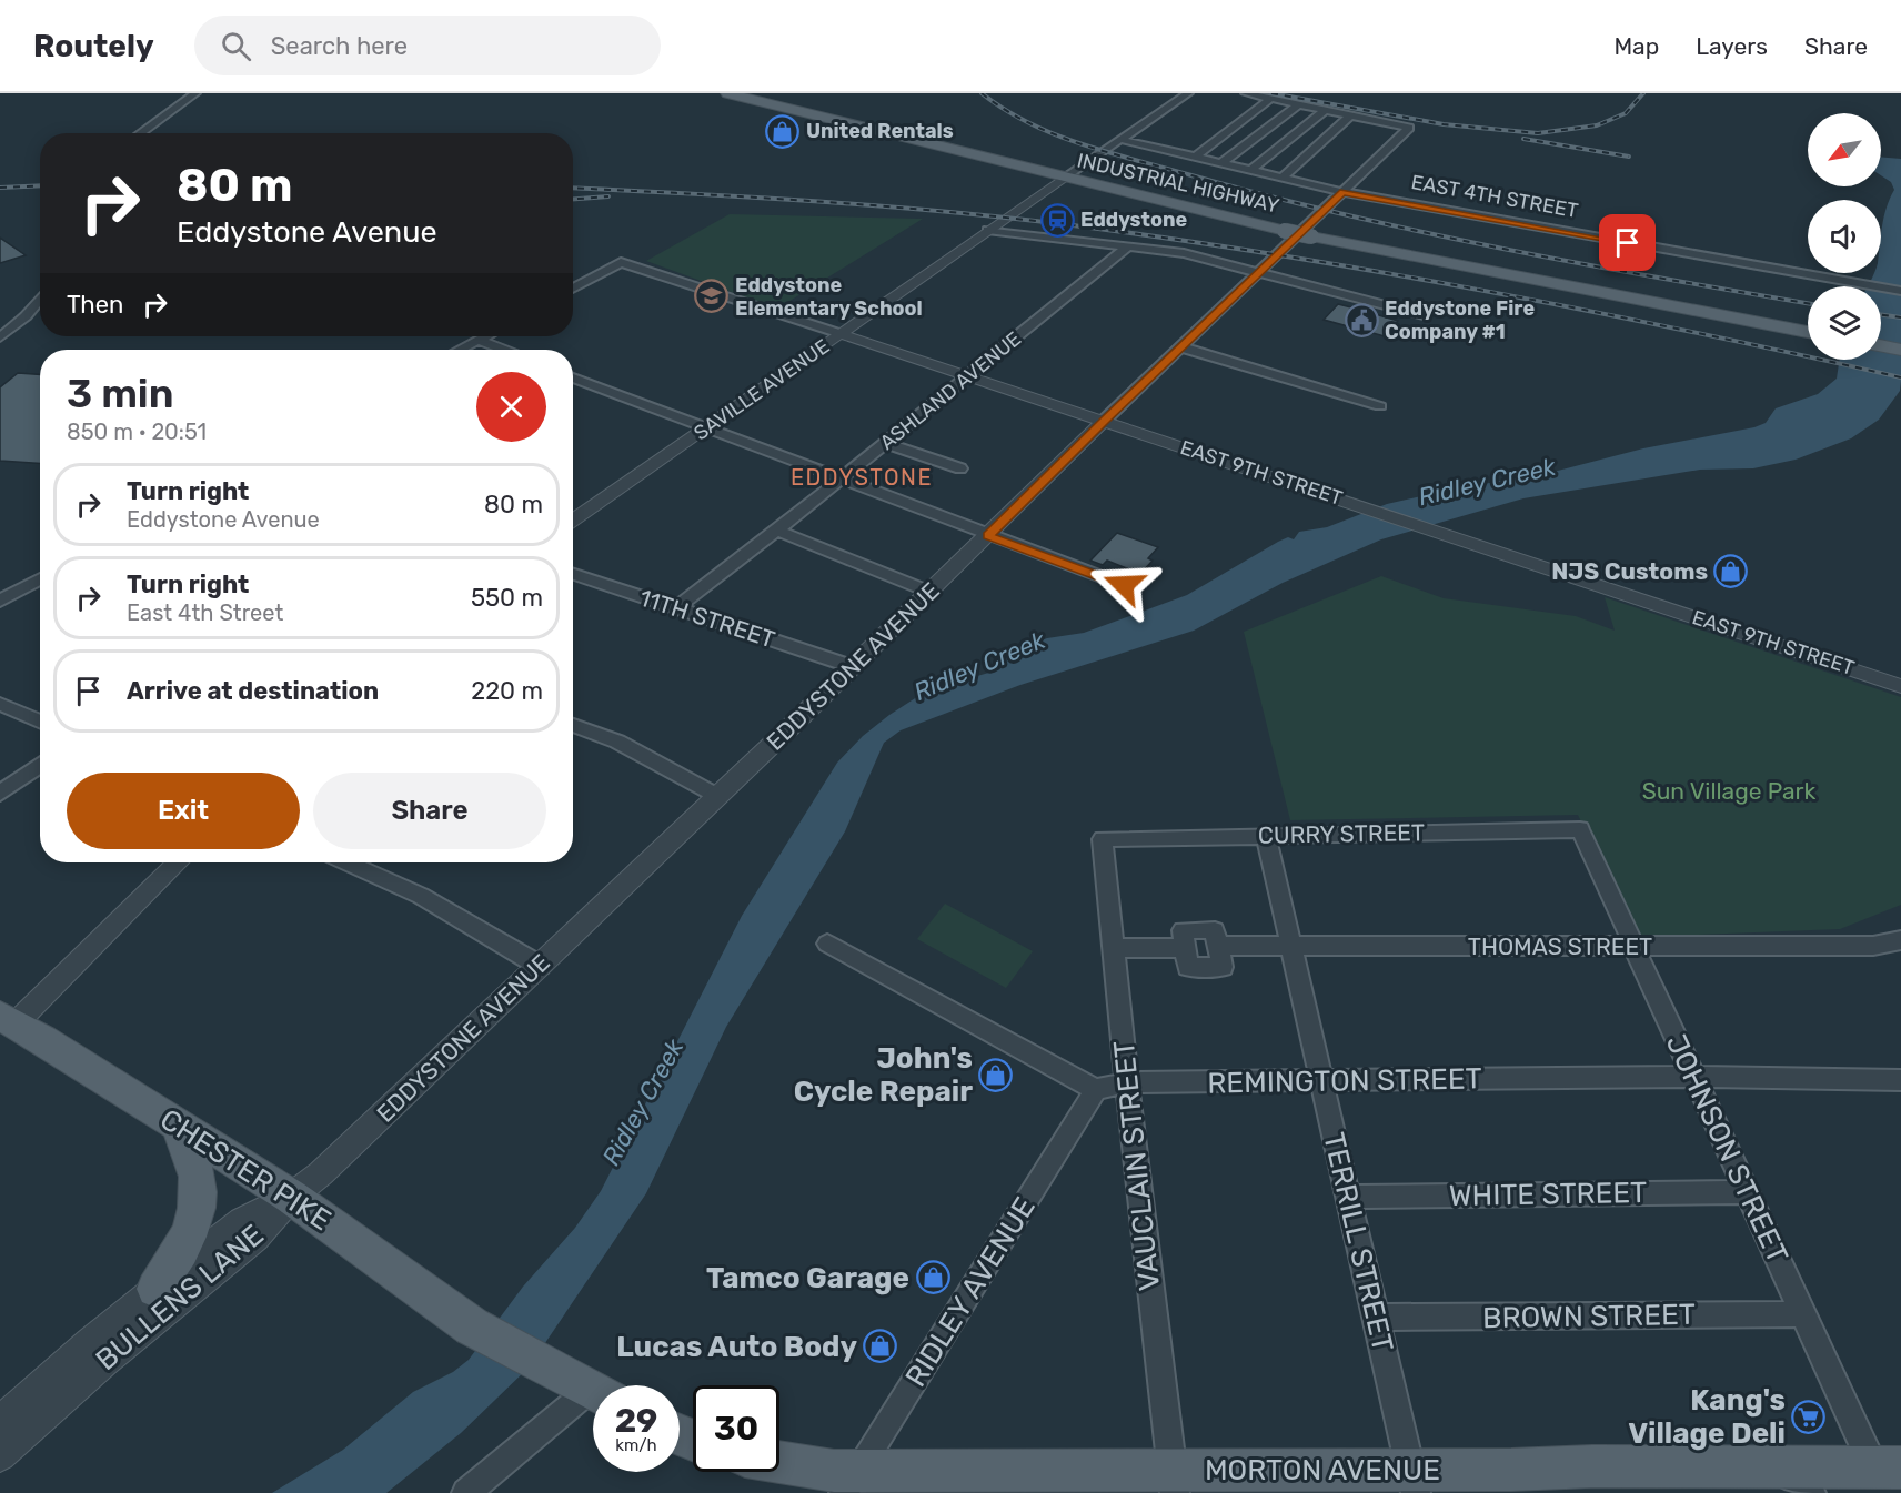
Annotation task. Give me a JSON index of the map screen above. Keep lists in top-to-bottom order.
{
  "streets": {
    "main road": ["INDUSTRIAL HIGHWAY", "CHESTER PIKE", "MORTON AVENUE"],
    "street": [
      "EAST 4TH STREET",
      "SAVILLE AVENUE",
      "ASHLAND AVENUE",
      "EAST 9TH STREET",
      "11TH STREET",
      "EDDYSTONE AVENUE",
      "CURRY STREET",
      "THOMAS STREET",
      "REMINGTON STREET",
      "JOHNSON STREET",
      "VAUCLAIN STREET",
      "WHITE STREET",
      "TERRILL STREET",
      "RIDLEY AVENUE",
      "BULLENS LANE",
      "BROWN STREET"
    ]
  },
  "crossings": [
    ["INDUSTRIAL HIGHWAY", "SAVILLE AVENUE"],
    ["EAST 4TH STREET", "SAVILLE AVENUE"],
    ["EAST 4TH STREET", "EDDYSTONE AVENUE"],
    ["SAVILLE AVENUE", "EAST 9TH STREET"],
    ["ASHLAND AVENUE", "EAST 9TH STREET"],
    ["ASHLAND AVENUE", "11TH STREET"],
    ["EAST 9TH STREET", "EDDYSTONE AVENUE"],
    ["11TH STREET", "EDDYSTONE AVENUE"],
    ["EDDYSTONE AVENUE", "CHESTER PIKE"],
    ["EDDYSTONE AVENUE", "BULLENS LANE"],
    ["CURRY STREET", "JOHNSON STREET"],
    ["CURRY STREET", "VAUCLAIN STREET"],
    ["CURRY STREET", "TERRILL STREET"],
    ["THOMAS STREET", "JOHNSON STREET"],
    ["THOMAS STREET", "VAUCLAIN STREET"],
    ["THOMAS STREET", "TERRILL STREET"],
    ["REMINGTON STREET", "JOHNSON STREET"],
    ["REMINGTON STREET", "VAUCLAIN STREET"],
    ["REMINGTON STREET", "TERRILL STREET"],
    ["REMINGTON STREET", "RIDLEY AVENUE"],
    ["JOHNSON STREET", "WHITE STREET"],
    ["JOHNSON STREET", "BROWN STREET"],
    ["JOHNSON STREET", "MORTON AVENUE"],
    ["VAUCLAIN STREET", "MORTON AVENUE"],
    ["CHESTER PIKE", "BULLENS LANE"],
    ["WHITE STREET", "TERRILL STREET"],
    ["TERRILL STREET", "BROWN STREET"],
    ["TERRILL STREET", "MORTON AVENUE"],
    ["RIDLEY AVENUE", "MORTON AVENUE"]
  ],
  "districts": ["EDDYSTONE"],
  "water": ["Ridley Creek"],
  "parks": ["Sun Village Park"],
  "places": {
    "shop": [
      "United Rentals",
      "NJS Customs",
      "John's Cycle Repair",
      "Tamco Garage",
      "Lucas Auto Body"
    ],
    "station": ["Eddystone"],
    "school or university": ["Eddystone Elementary School"],
    "public building": ["Eddystone Fire Company #1"],
    "supermarket": ["Kang's Village Deli"]
  },
  "north": "bottom left",
  "page": {
    "header": "Routely",
    "search": "Search here",
    "nav": ["Map", "Layers", "Share"],
    "turn": ["80 m", "Eddystone Avenue"],
    "then": "Then",
    "heading": ["3 min", "850 m · 20:51"],
    "list": [
      {
        "name": "Turn right",
        "note": "Eddystone Avenue",
        "value": "80 m"
      },
      {
        "name": "Turn right",
        "note": "East 4th Street",
        "value": "550 m"
      },
      {
        "name": "Arrive at destination",
        "value": "220 m"
      }
    ],
    "buttons": ["Exit", "Share"],
    "speed": "29 km/h",
    "limit": "30"
  }
}
